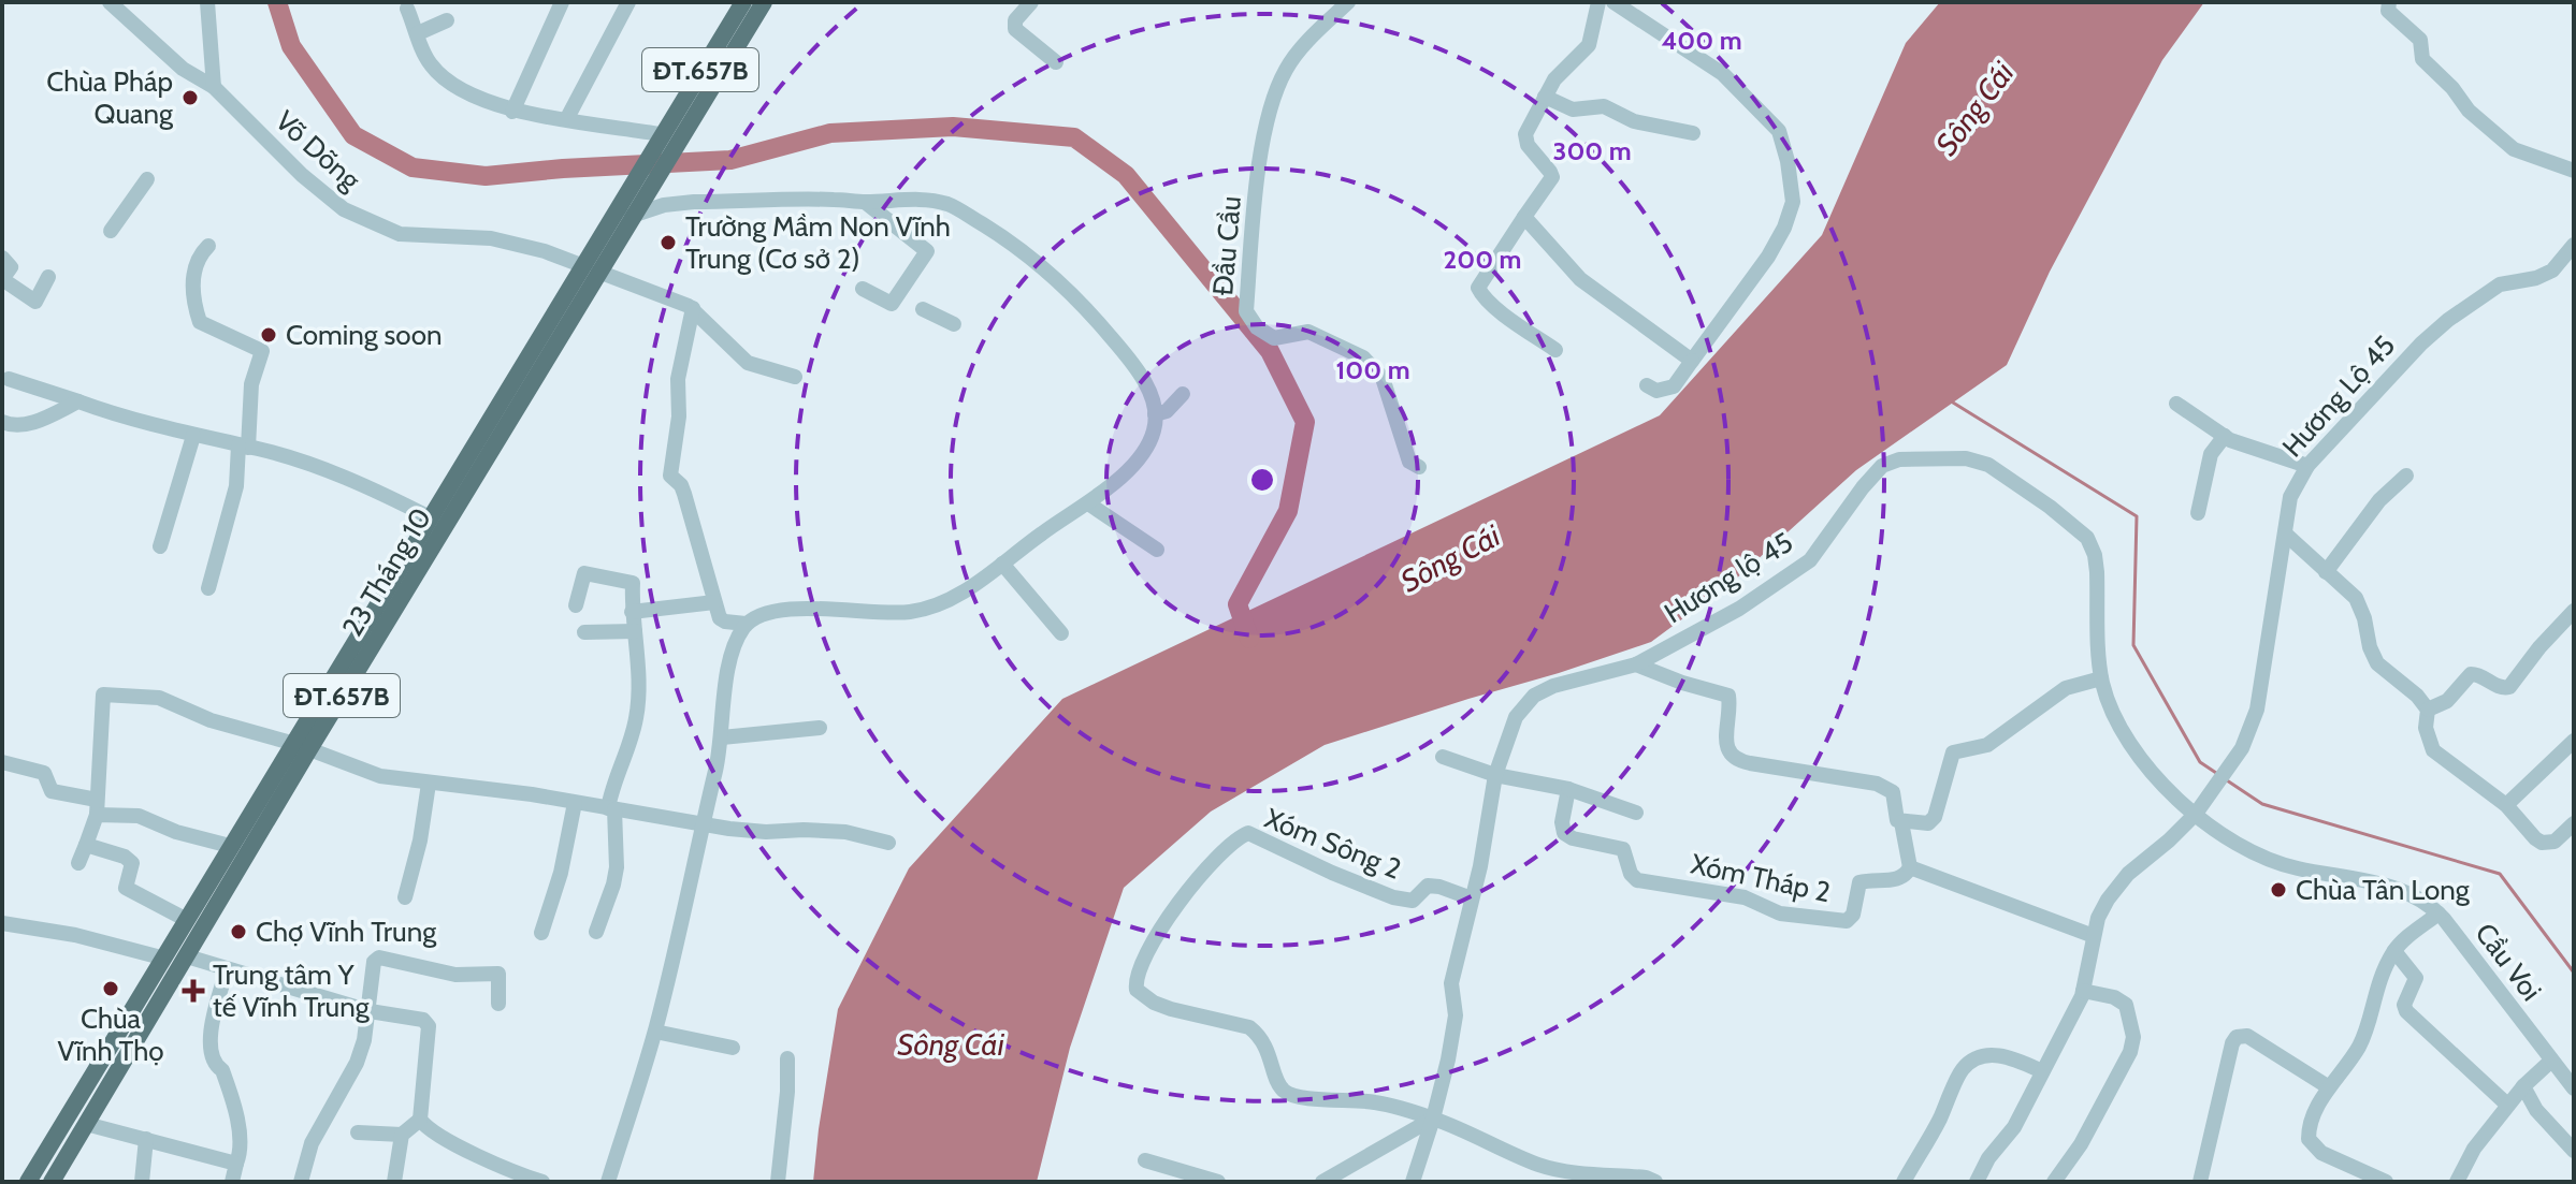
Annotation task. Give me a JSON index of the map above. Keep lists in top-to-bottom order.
{
  "streets": {
    "main road": ["ĐT.657B", "23 Tháng 10"],
    "street": [
      "Võ Dõng",
      "Đầu Cầu",
      "Hương Lộ 45",
      "Hương lộ 45",
      "Xóm Sông 2",
      "Xóm Tháp 2",
      "Cầu Voi"
    ]
  },
  "crossings": [
    ["ĐT.657B", "23 Tháng 10"],
    ["Võ Dõng", "23 Tháng 10"],
    ["Hương Lộ 45", "Hương lộ 45"],
    ["Hương Lộ 45", "Cầu Voi"],
    ["Hương lộ 45", "Xóm Sông 2"],
    ["Hương lộ 45", "Cầu Voi"]
  ],
  "water": ["Sông Cái"],
  "places": {
    "other": [
      "Chùa Pháp Quang",
      "Trường Mầm Non Vĩnh Trung (Cơ sở 2)",
      "Coming soon",
      "Chùa Tân Long",
      "Chợ Vĩnh Trung",
      "Chùa Vĩnh Thọ"
    ],
    "health": ["Trung tâm Y tế Vĩnh Trung"]
  },
  "rings": [
    "400 m",
    "300 m",
    "200 m",
    "100 m"
  ]
}
